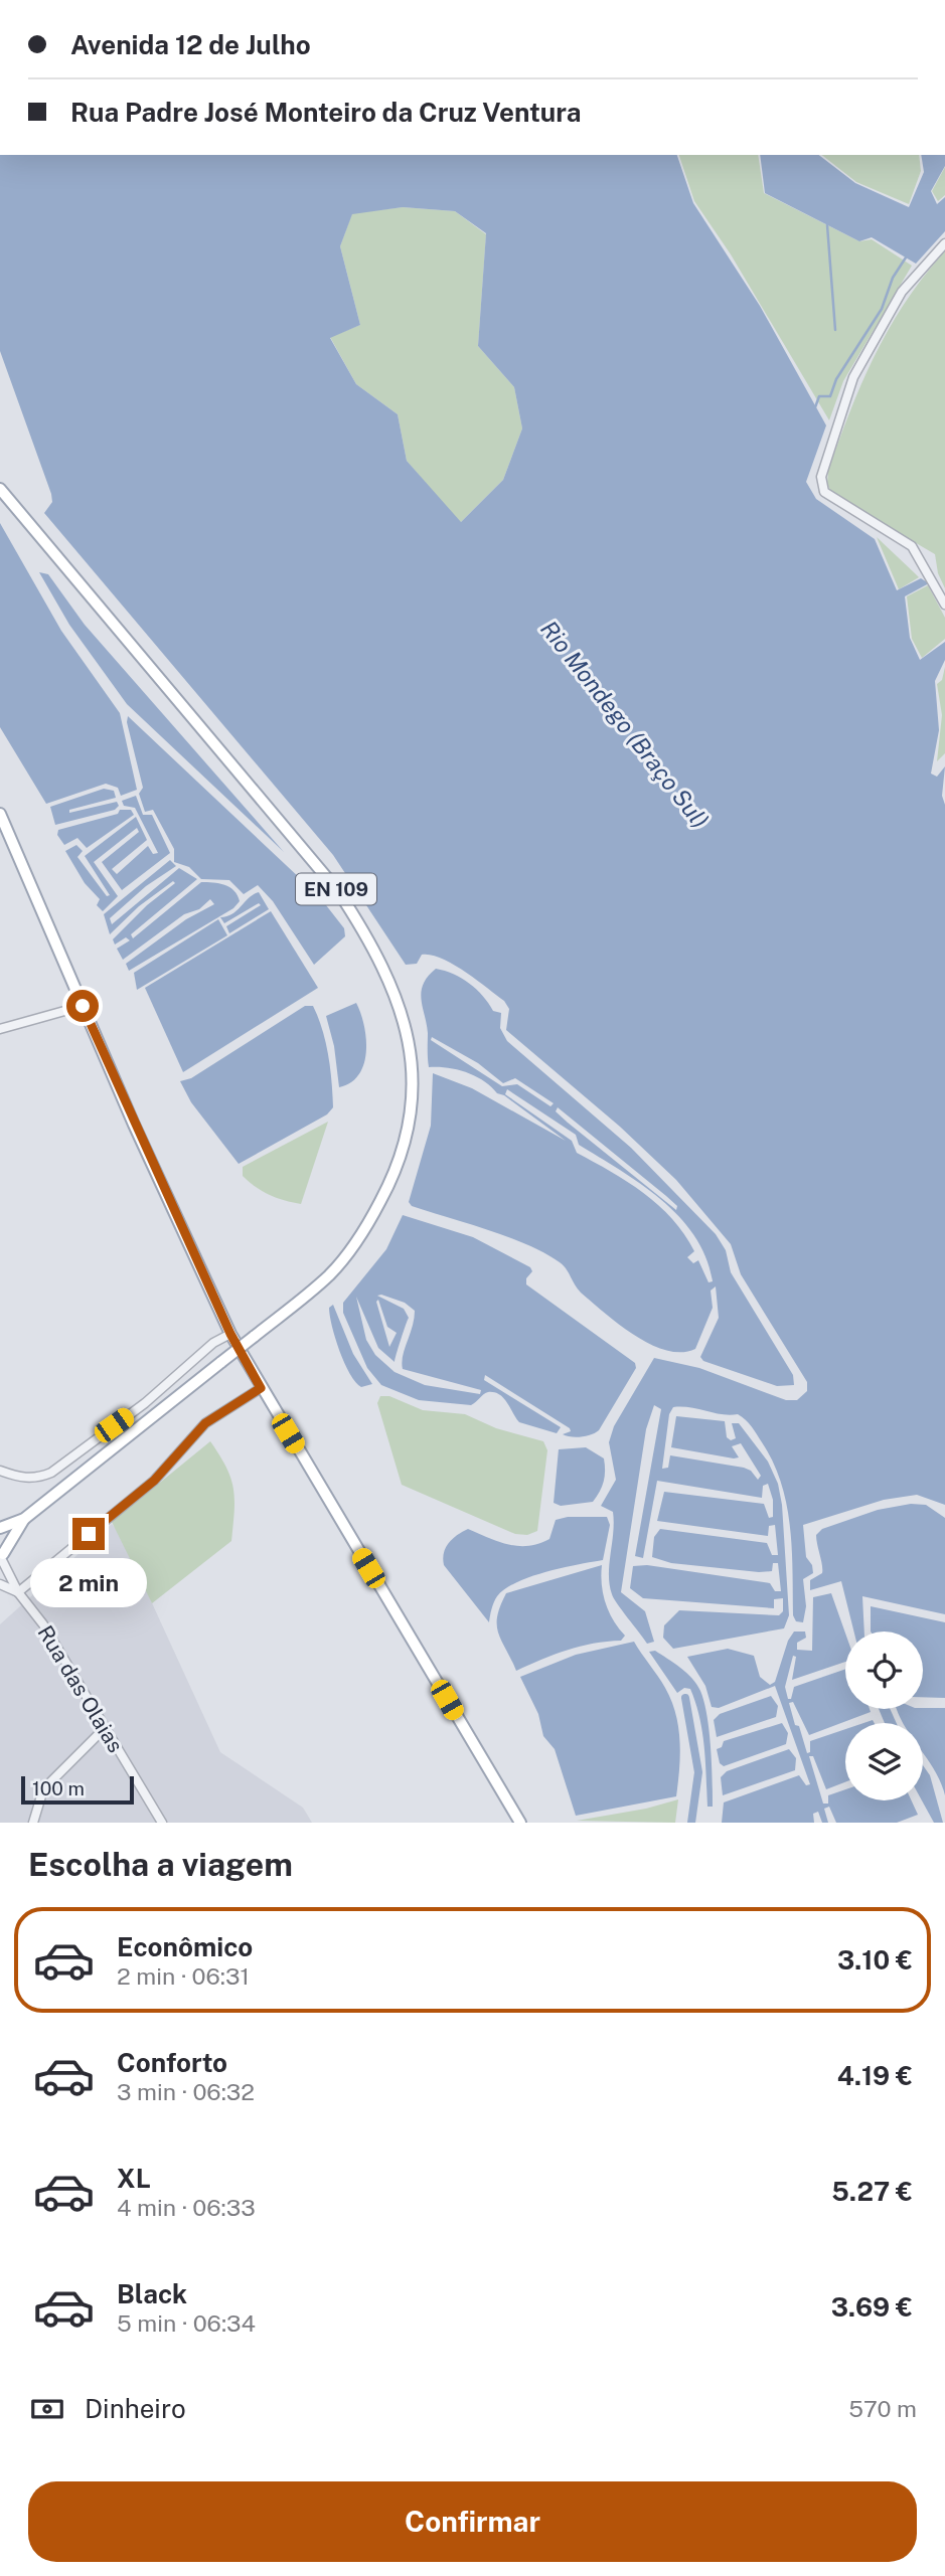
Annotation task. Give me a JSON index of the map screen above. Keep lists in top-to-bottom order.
{
  "streets": {
    "main road": ["EN 109"],
    "street": ["Rua das Olaias"]
  },
  "water": ["Rio Mondego (Braço Sul)"],
  "scale_bar": "100 m",
  "page": {
    "banner": ["Avenida 12 de Julho", "Rua Padre José Monteiro da Cruz Ventura"],
    "bubble": "2 min",
    "scale": "100 m",
    "heading": "Escolha a viagem",
    "list": [
      {
        "name": "Econômico",
        "note": "2 min · 06:31",
        "value": "3.10 €"
      },
      {
        "name": "Conforto",
        "note": "3 min · 06:32",
        "value": "4.19 €"
      },
      {
        "name": "XL",
        "note": "4 min · 06:33",
        "value": "5.27 €"
      },
      {
        "name": "Black",
        "note": "5 min · 06:34",
        "value": "3.69 €"
      }
    ],
    "pay": ["Dinheiro", "570 m"],
    "buttons": "Confirmar"
  }
}
